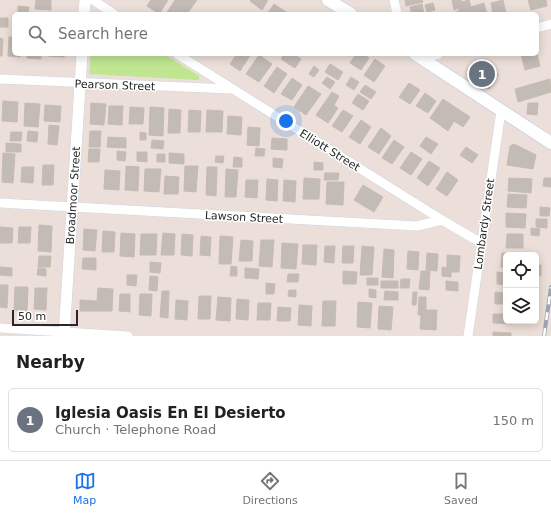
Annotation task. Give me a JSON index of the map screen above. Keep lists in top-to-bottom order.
{
  "streets": {
    "street": [
      "Pearson Street",
      "Elliott Street",
      "Broadmoor Street",
      "Lawson Street",
      "Lombardy Street"
    ]
  },
  "crossings": [
    ["Pearson Street", "Elliott Street"],
    ["Pearson Street", "Broadmoor Street"],
    ["Elliott Street", "Lawson Street"],
    ["Broadmoor Street", "Lawson Street"]
  ],
  "scale_bar": "50 m",
  "page": {
    "search": "Search here",
    "pins": "1",
    "scale": "50 m",
    "heading": "Nearby",
    "list": [
      {
        "mark": "1",
        "name": "Iglesia Oasis En El Desierto",
        "note": "Church · Telephone Road",
        "value": "150 m"
      }
    ],
    "nav": ["Map", "Directions", "Saved"]
  }
}
